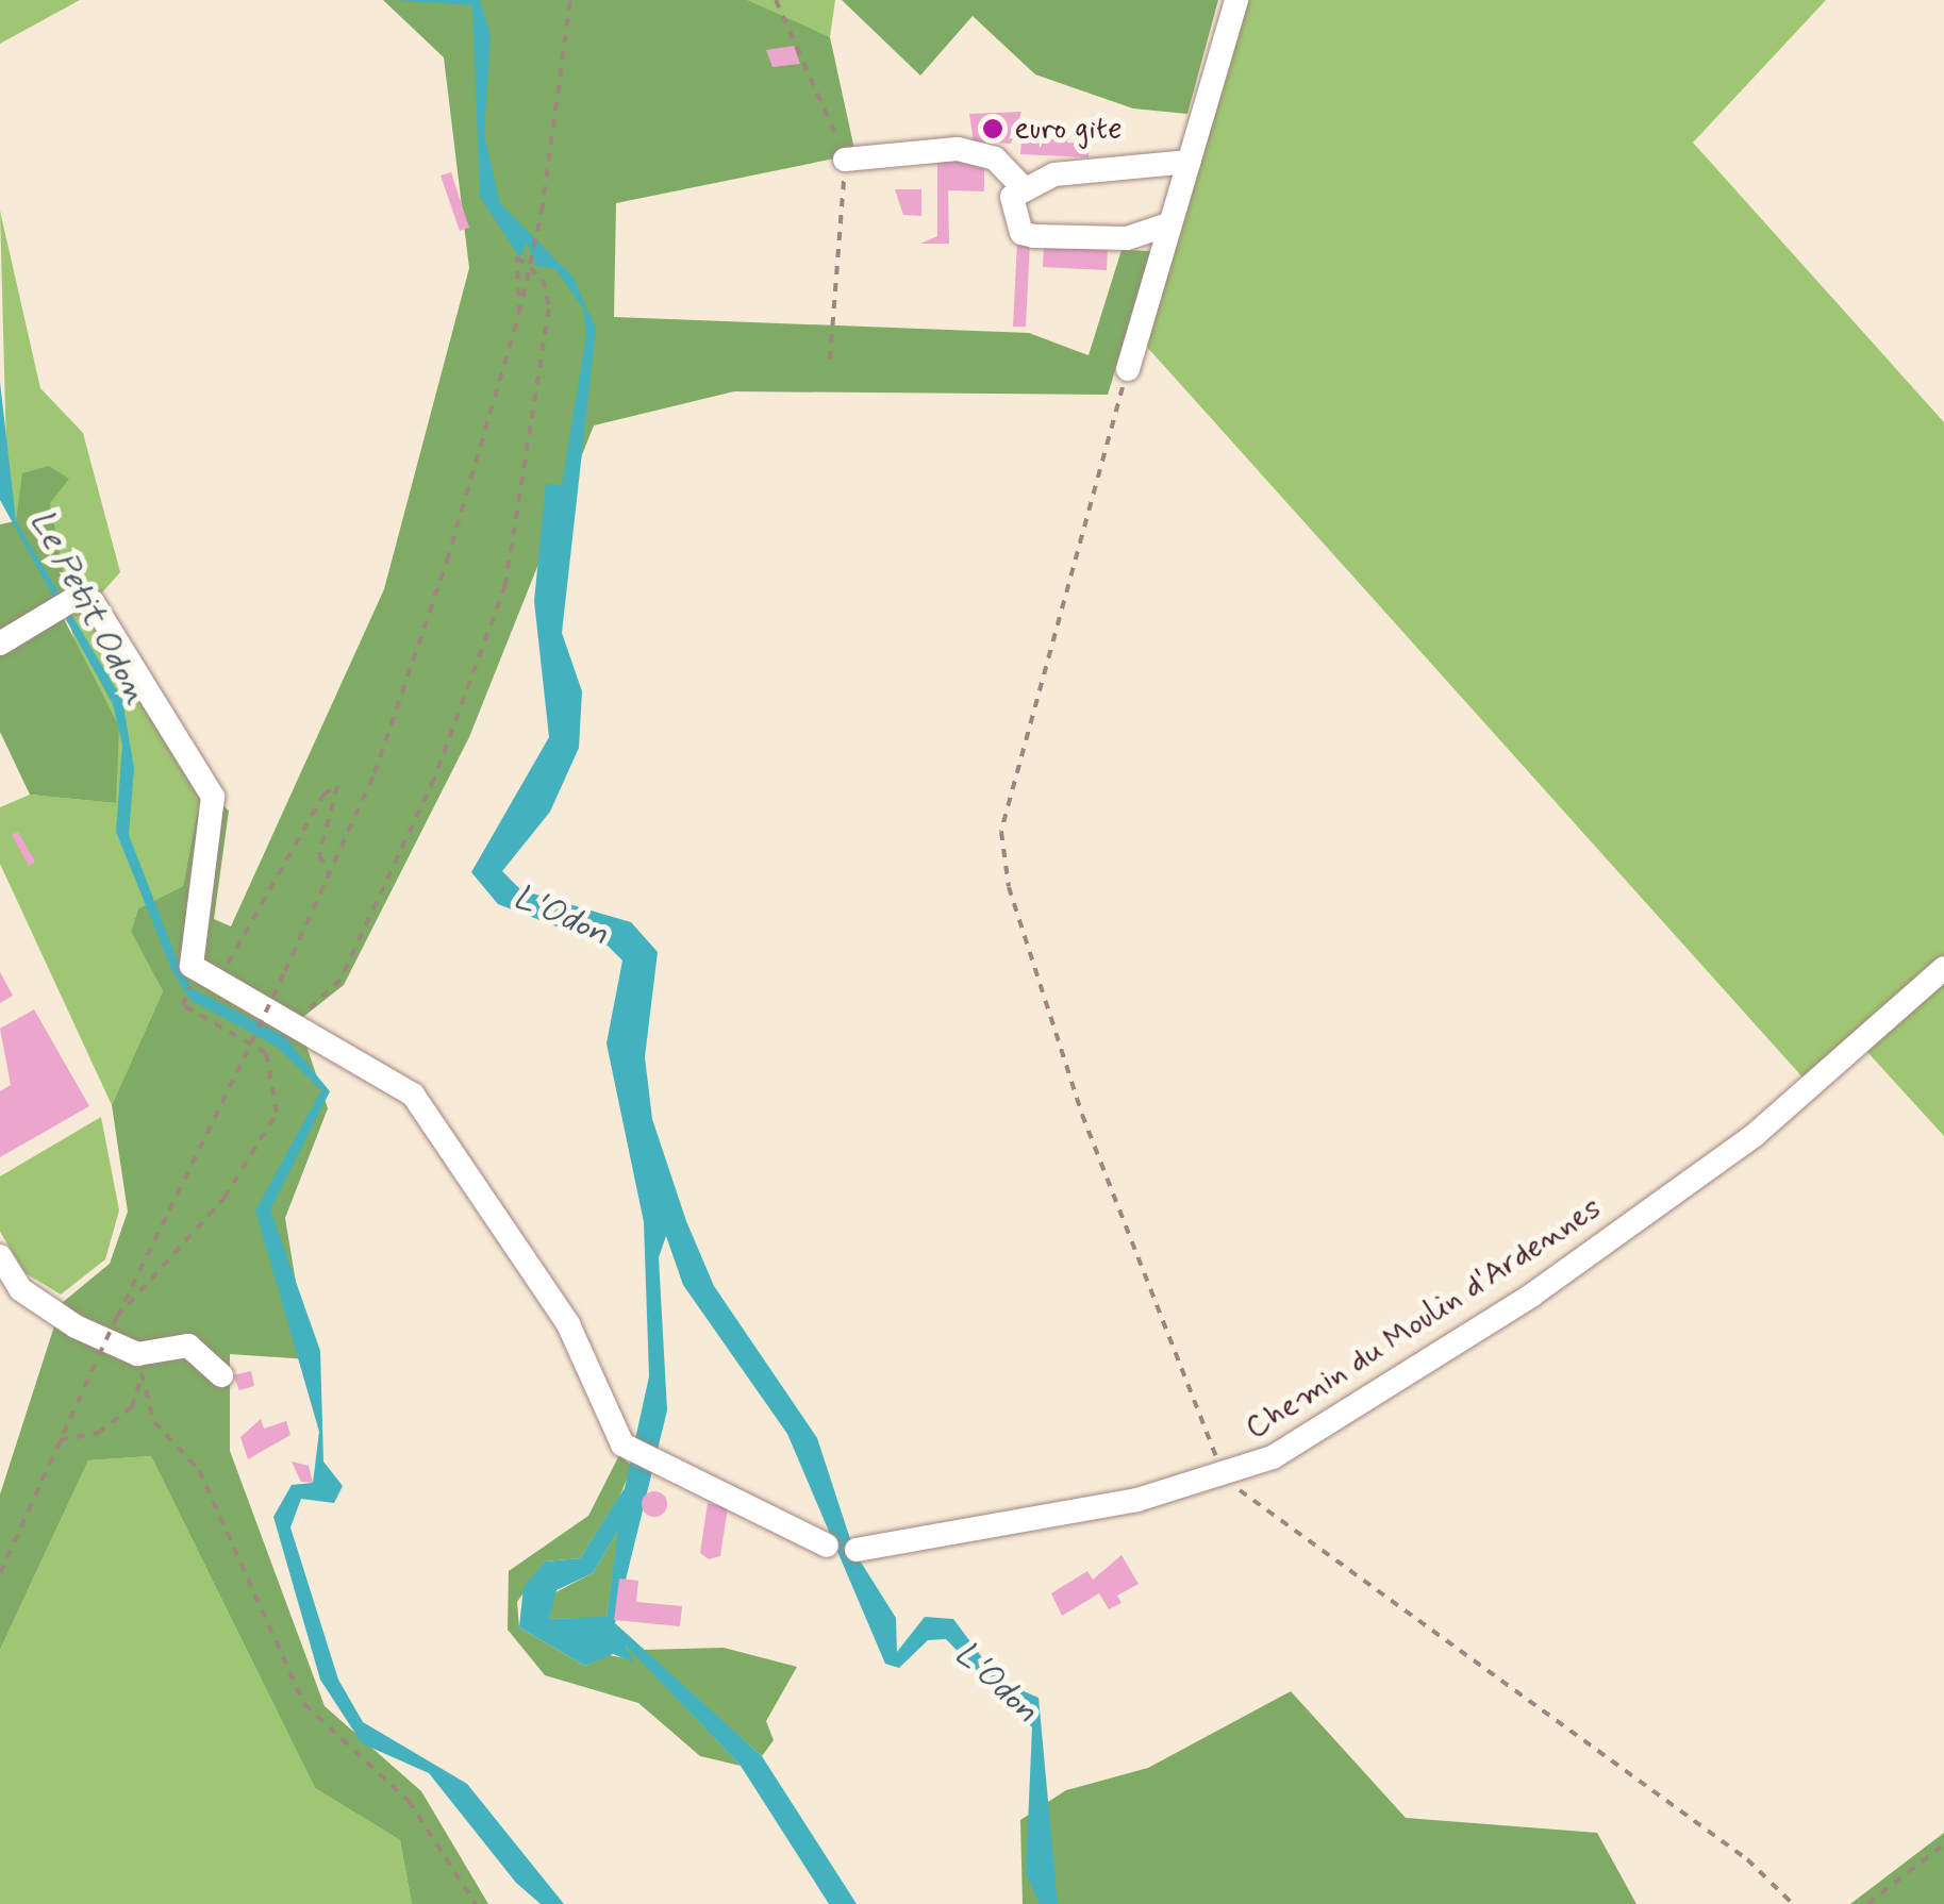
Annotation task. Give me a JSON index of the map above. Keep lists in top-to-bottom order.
{
  "streets": {
    "street": ["Chemin du Moulin d'Ardennes"]
  },
  "water": ["Le Petit Odon", "L'Odon"],
  "places": ["euro gite"]
}
